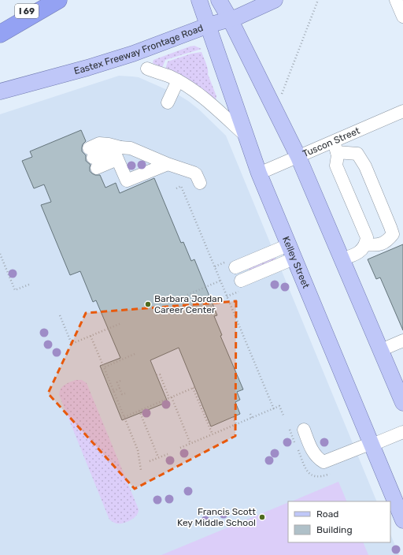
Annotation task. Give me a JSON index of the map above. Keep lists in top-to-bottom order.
{
  "streets": {
    "highway": ["I 69"],
    "main road": ["Eastex Freeway Frontage Road", "Kelley Street"],
    "street": ["Tuscon Street"]
  },
  "crossings": [
    ["Eastex Freeway Frontage Road", "Kelley Street"],
    ["Tuscon Street", "Kelley Street"]
  ],
  "places": ["Barbara Jordan Career Center", "Francis Scott Key Middle School"],
  "legend": ["Road", "Building"]
}
